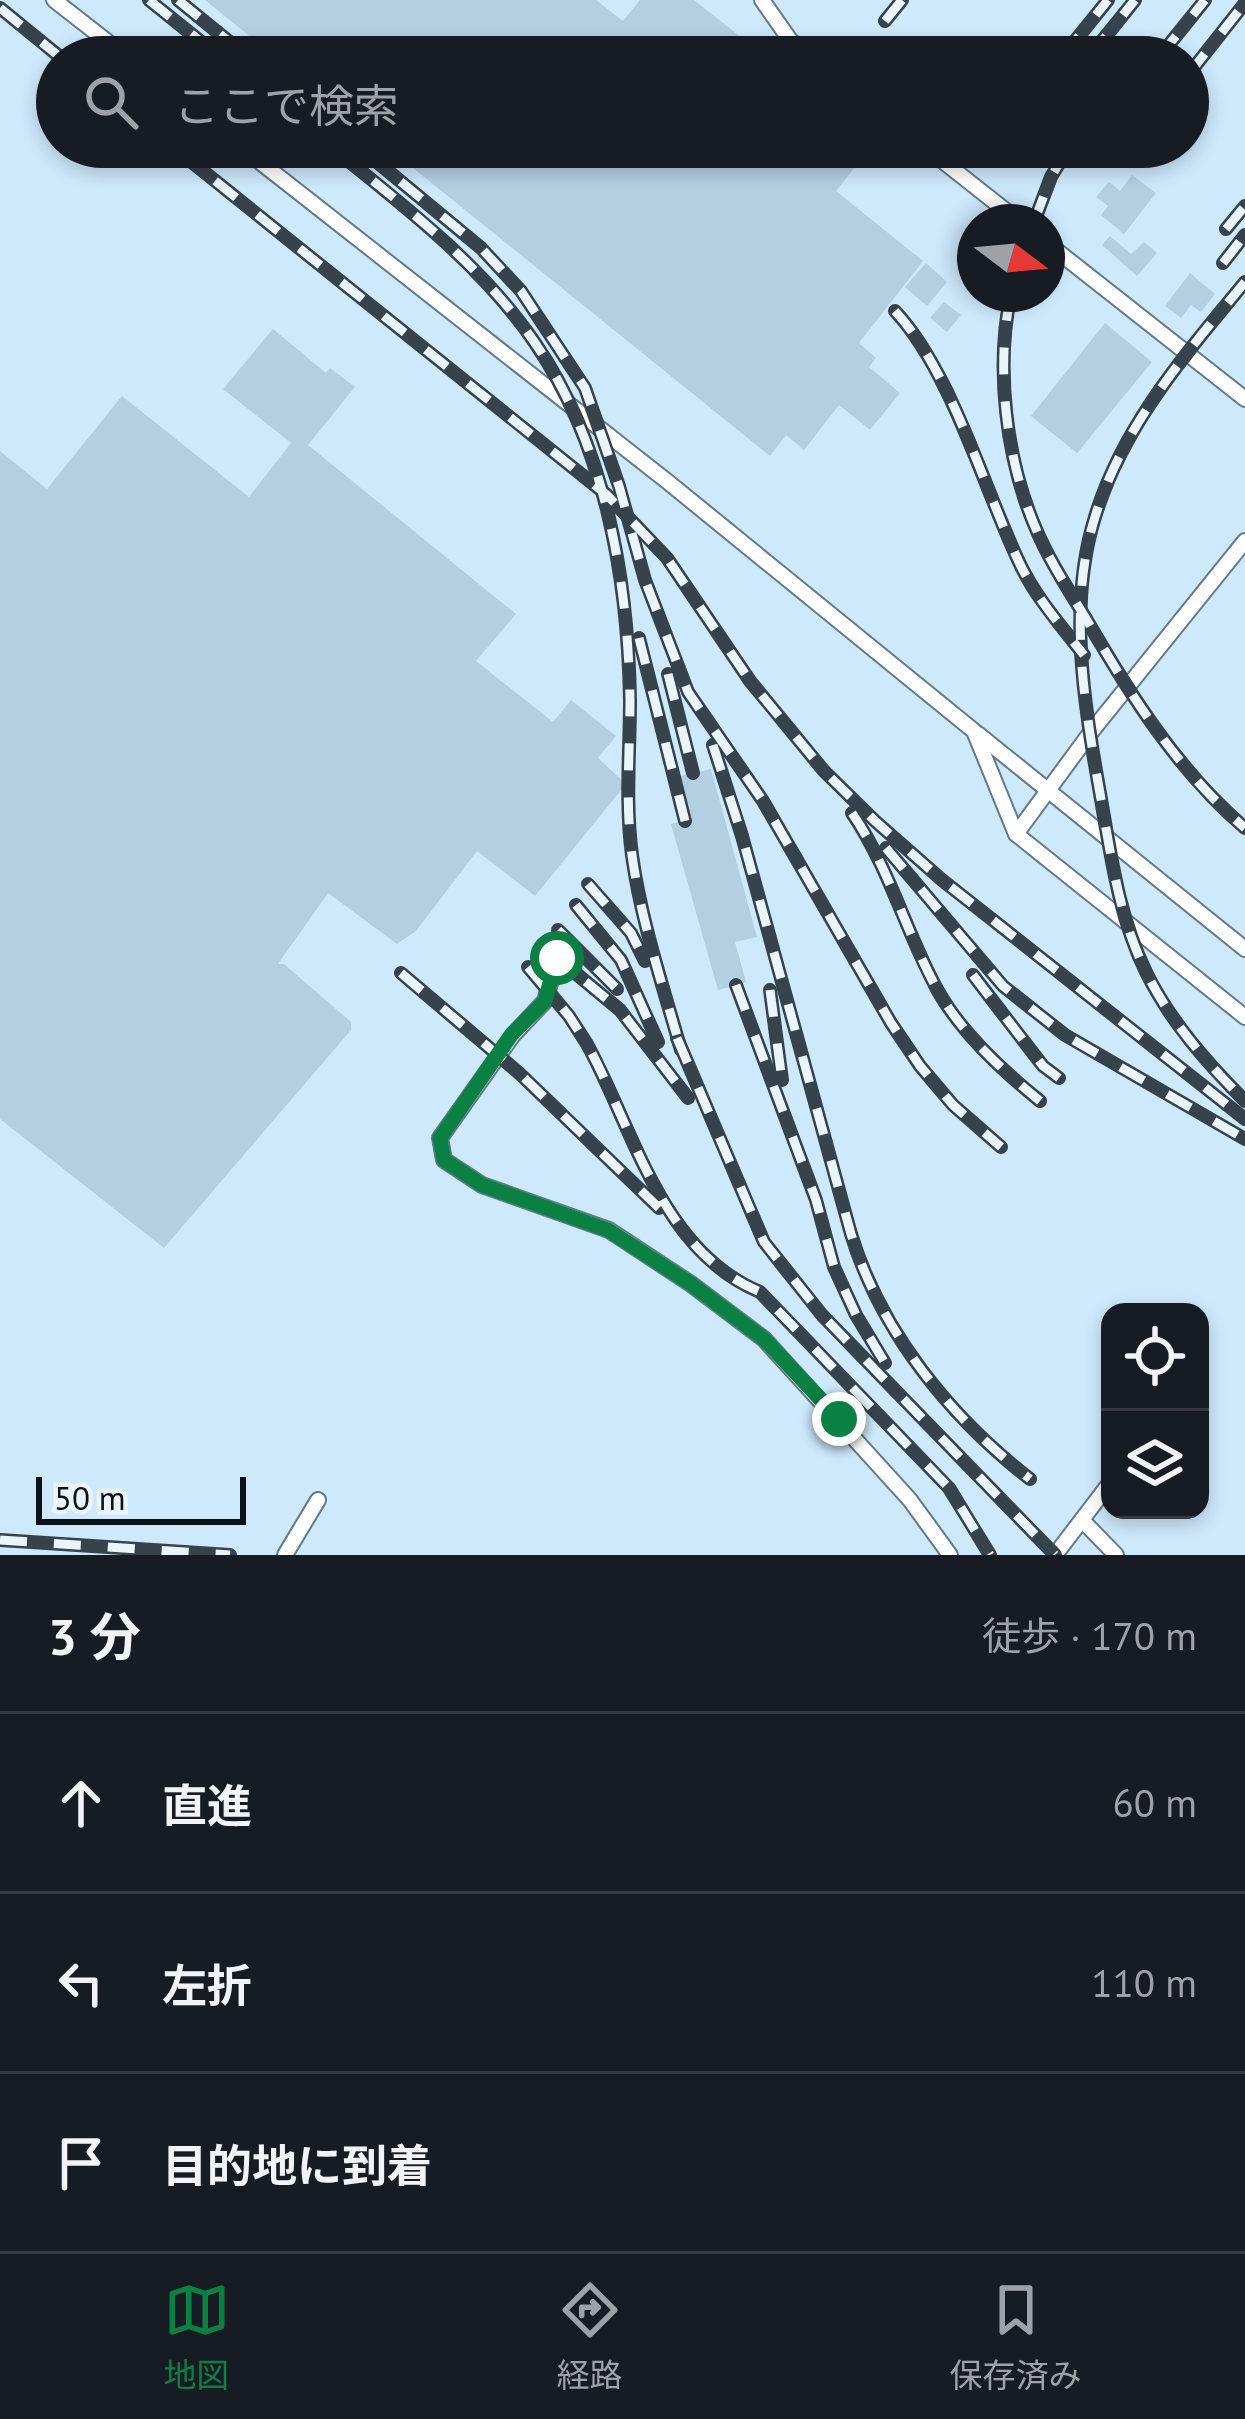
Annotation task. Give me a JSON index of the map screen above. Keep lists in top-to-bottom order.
{
  "scale_bar": "50 m",
  "north": "right",
  "page": {
    "search": "ここで検索",
    "scale": "50 m",
    "heading": ["3 分", "徒歩 · 170 m"],
    "list": [
      ["直進", "60 m"],
      ["左折", "110 m"],
      "目的地に到着"
    ],
    "nav": ["地図", "経路", "保存済み"]
  }
}
